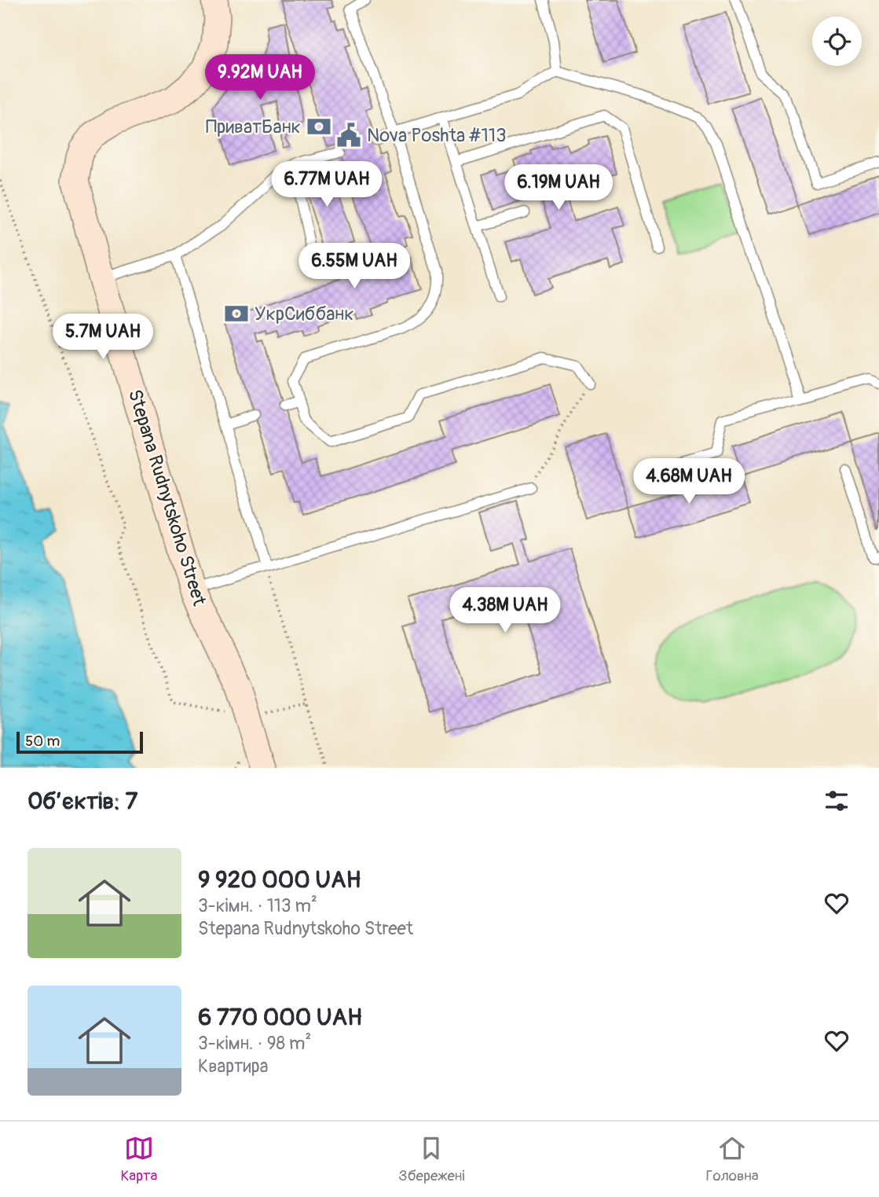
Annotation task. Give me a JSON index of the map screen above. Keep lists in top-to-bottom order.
{
  "streets": {
    "street": ["Stepana Rudnytskoho Street"]
  },
  "places": {
    "bank": ["ПриватБанк", "УкрСиббанк"],
    "public building": ["Nova Poshta #113"]
  },
  "scale_bar": "50 m",
  "page": {
    "price": [
      "9.92M UAH",
      "6.77M UAH",
      "6.19M UAH",
      "6.55M UAH",
      "5.7M UAH",
      "4.68M UAH",
      "4.38M UAH"
    ],
    "scale": "50 m",
    "heading": "Об’єктів: 7",
    "list": [
      {
        "name": "9 920 000 UAH",
        "note": "3-кімн. · 113 m² · Stepana Rudnytskoho Street"
      },
      {
        "name": "6 770 000 UAH",
        "note": "3-кімн. · 98 m² · Квартира"
      }
    ],
    "tabs": ["Карта", "Збережені", "Головна"]
  }
}
